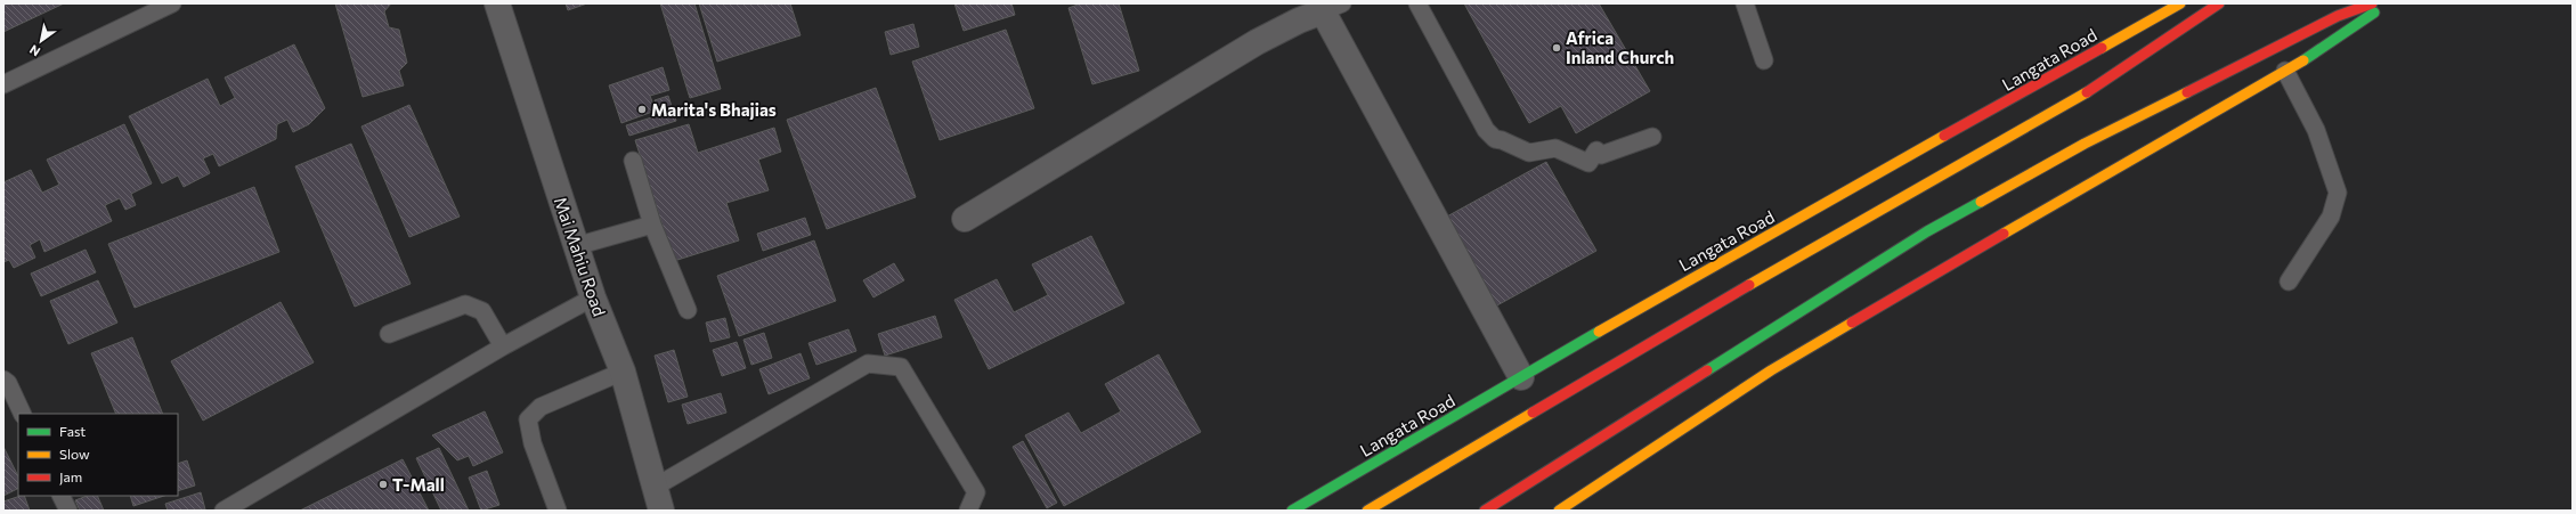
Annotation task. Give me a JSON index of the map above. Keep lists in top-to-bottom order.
{
  "streets": {
    "main road": ["Langata Road"],
    "street": ["Mai Mahiu Road"]
  },
  "places": ["Africa Inland Church", "Marita's Bhajias", "T-Mall"],
  "legend": ["Fast", "Slow", "Jam"],
  "north": "bottom left"
}
